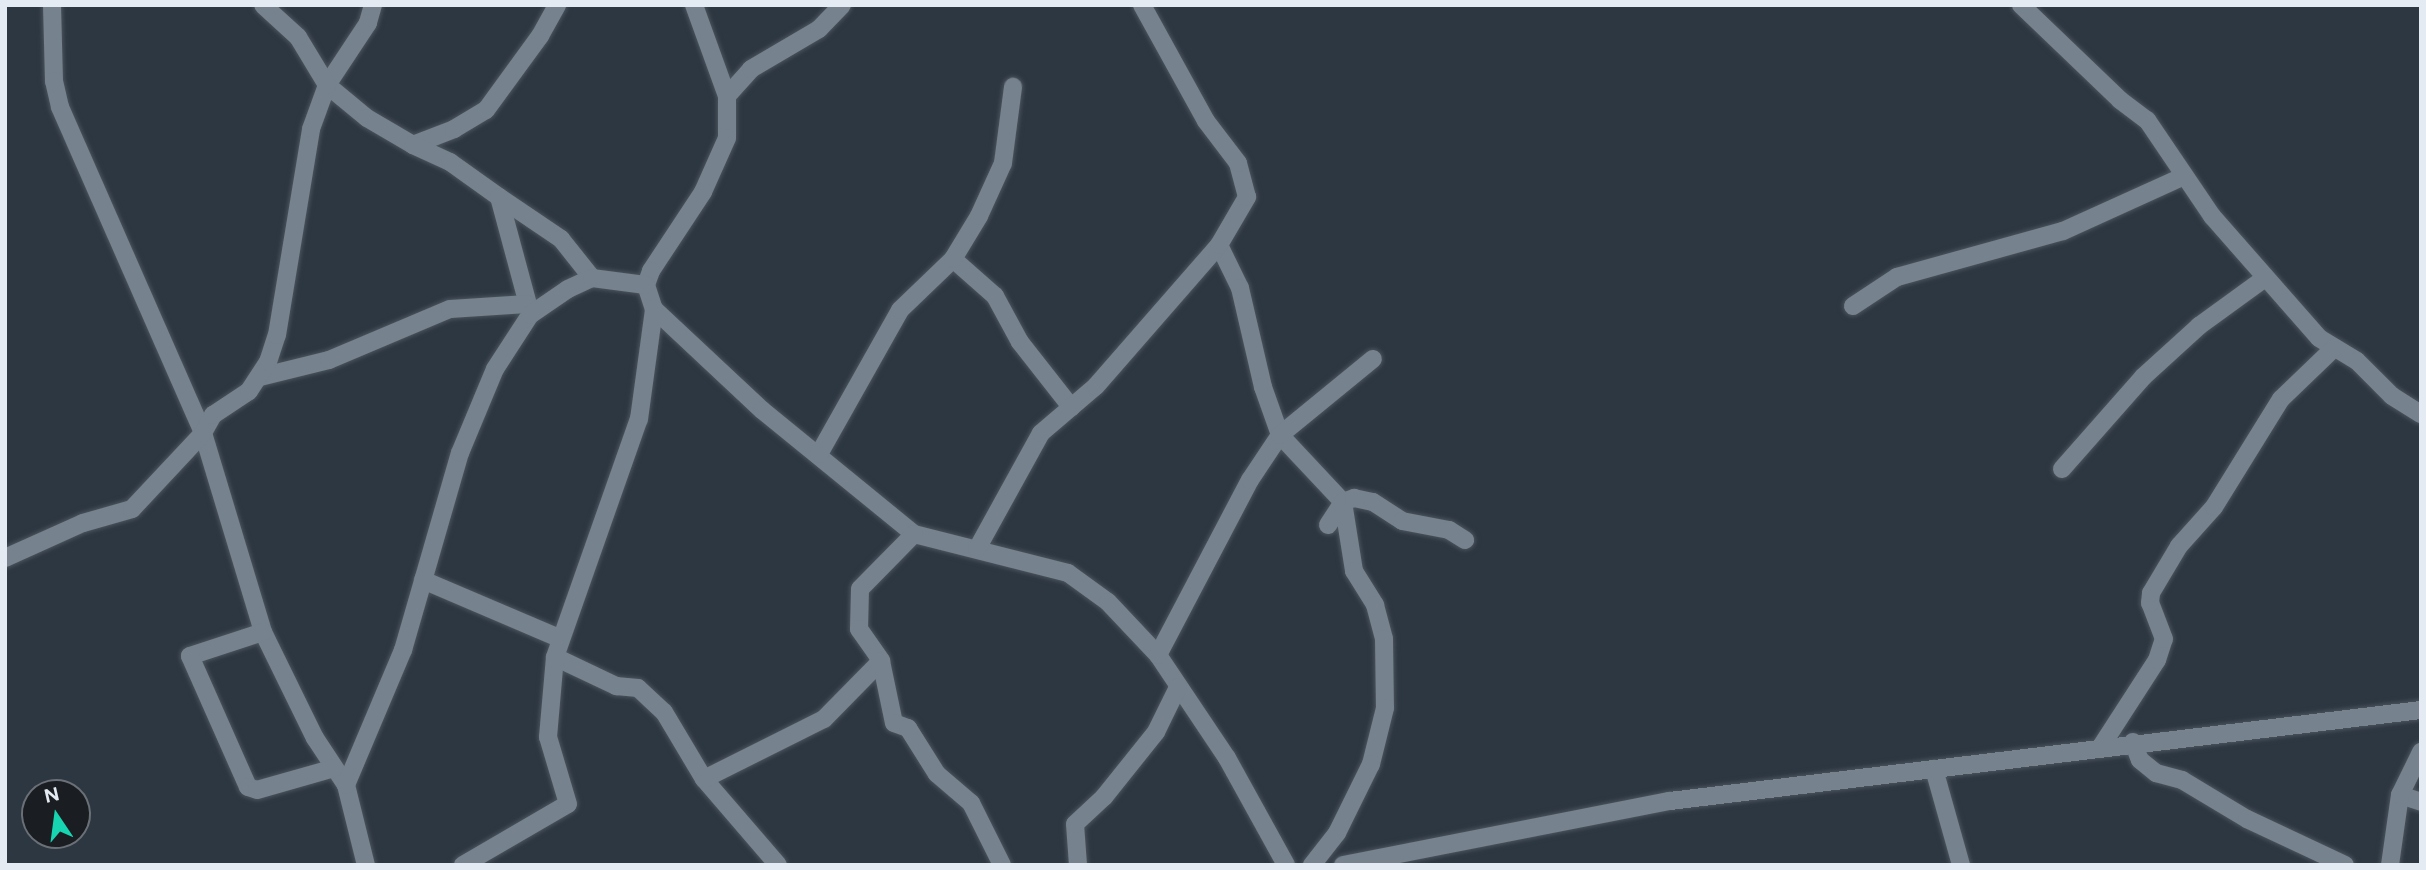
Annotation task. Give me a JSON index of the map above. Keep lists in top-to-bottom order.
{
  "north": "top"
}
